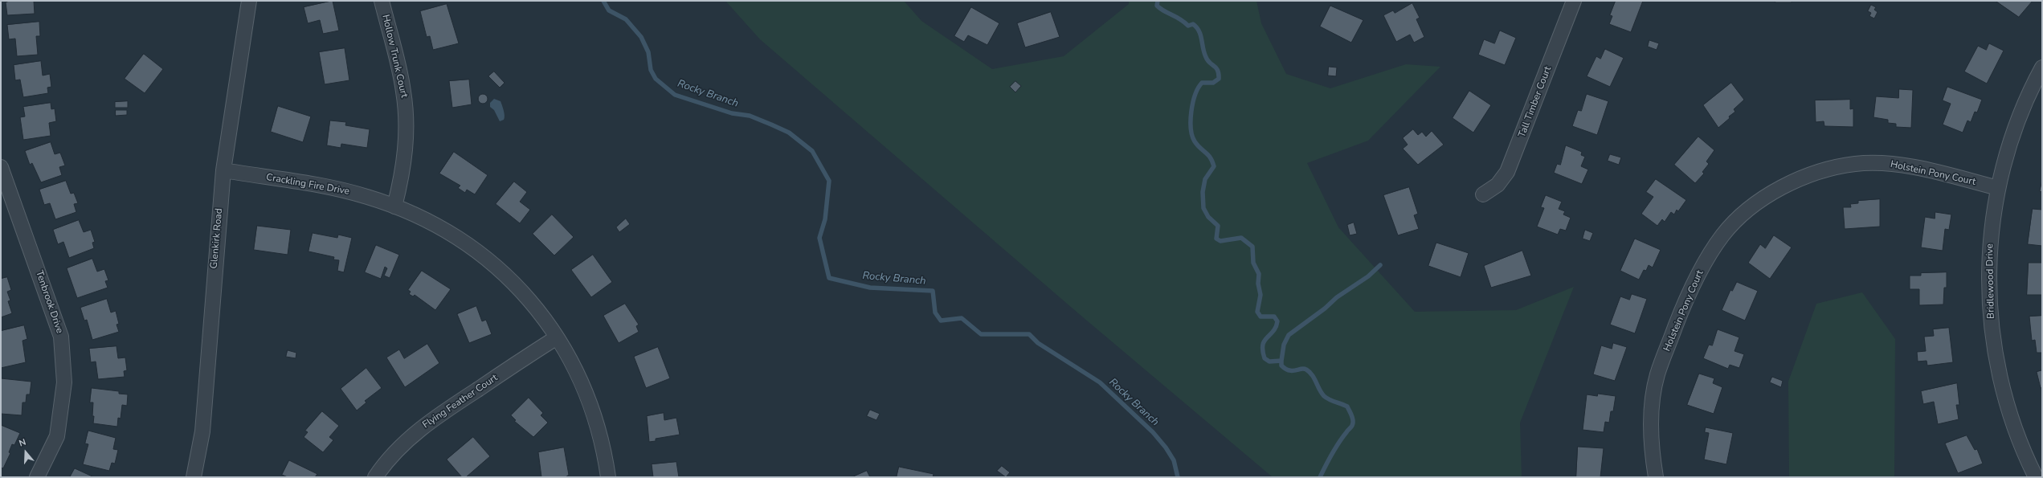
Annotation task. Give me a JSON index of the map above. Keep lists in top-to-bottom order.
{
  "streets": {
    "street": [
      "Hollow Trunk Court",
      "Tall Timber Court",
      "Holstein Pony Court",
      "Crackling Fire Drive",
      "Glenkirk Road",
      "Bridlewood Drive",
      "Tenbrook Drive",
      "Flying Feather Court"
    ]
  },
  "crossings": [
    ["Hollow Trunk Court", "Crackling Fire Drive"],
    ["Holstein Pony Court", "Bridlewood Drive"],
    ["Crackling Fire Drive", "Glenkirk Road"],
    ["Crackling Fire Drive", "Flying Feather Court"]
  ],
  "water": ["Rocky Branch"],
  "north": "top"
}
